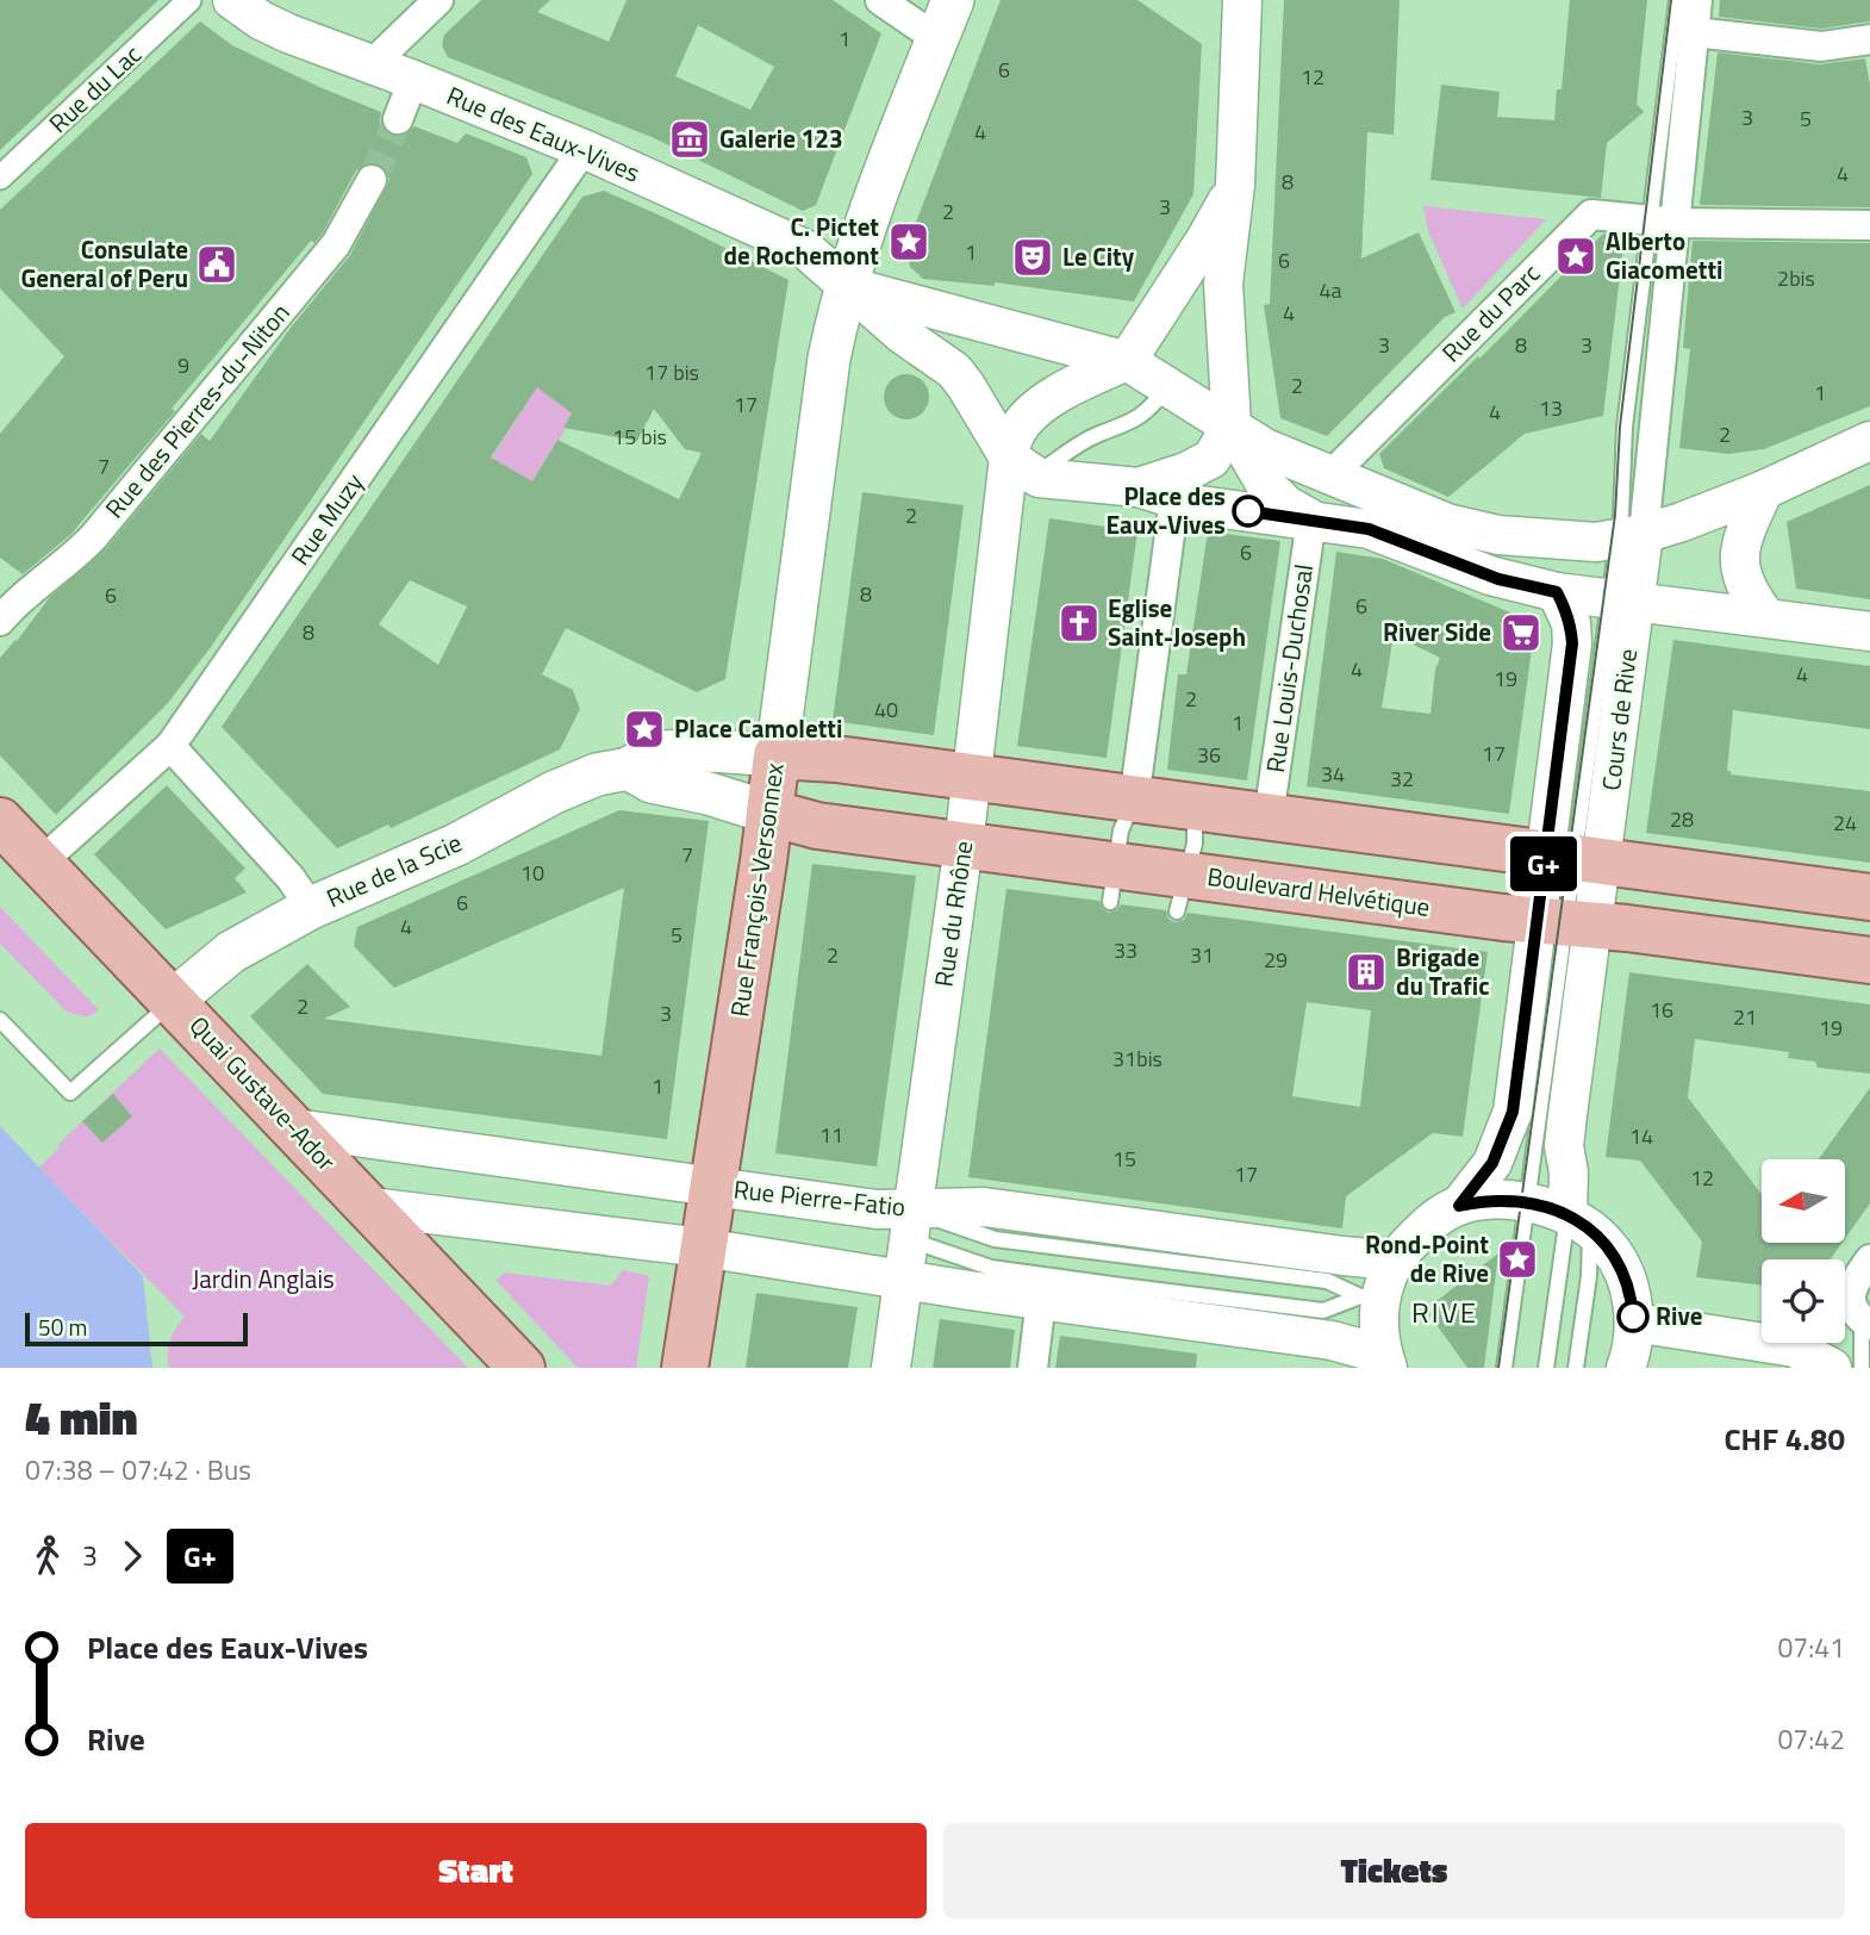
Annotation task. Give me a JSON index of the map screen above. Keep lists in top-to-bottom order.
{
  "streets": {
    "main road": [
      "Rue de la Scie",
      "Rue François-Versonnex",
      "Boulevard Helvétique",
      "Quai Gustave-Ador"
    ],
    "street": [
      "Rue du Lac",
      "Rue des Eaux-Vives",
      "Rue du Parc",
      "Rue des Pierres-du-Niton",
      "Rue Muzy",
      "Rue Louis-Duchosal",
      "Cours de Rive",
      "Rue du Rhône",
      "Rue Pierre-Fatio"
    ]
  },
  "crossings": [
    ["Rue des Eaux-Vives", "Rue Muzy"],
    ["Rue des Eaux-Vives", "Rue François-Versonnex"],
    ["Rue du Parc", "Cours de Rive"],
    ["Rue Muzy", "Quai Gustave-Ador"],
    ["Cours de Rive", "Boulevard Helvétique"],
    ["Rue de la Scie", "Quai Gustave-Ador"],
    ["Rue François-Versonnex", "Boulevard Helvétique"],
    ["Rue François-Versonnex", "Rue Pierre-Fatio"],
    ["Boulevard Helvétique", "Rue du Rhône"],
    ["Rue du Rhône", "Rue Pierre-Fatio"],
    ["Quai Gustave-Ador", "Rue Pierre-Fatio"]
  ],
  "districts": ["RIVE"],
  "parks": ["Jardin Anglais"],
  "places": {
    "museum": ["Galerie 123"],
    "place": [
      "C. Pictet de Rochemont",
      "Alberto Giacometti",
      "Place Camoletti",
      "Rond-Point de Rive"
    ],
    "theatre": ["Le City"],
    "public building": ["Consulate General of Peru"],
    "other": ["Place des Eaux-Vives", "Rive"],
    "church": ["Eglise Saint-Joseph"],
    "supermarket": ["River Side"],
    "building": ["Brigade du Trafic"]
  },
  "lines": ["bus line G+"],
  "house_numbers": [
    "1",
    "6",
    "12",
    "3",
    "5",
    "4",
    "4",
    "8",
    "3",
    "2",
    "1",
    "6",
    "2bis",
    "4a",
    "4",
    "3",
    "8",
    "3",
    "9",
    "17 bis",
    "2",
    "1",
    "17",
    "13",
    "4",
    "2",
    "15 bis",
    "7",
    "2",
    "6",
    "8",
    "6",
    "6",
    "8",
    "4",
    "4",
    "19",
    "2",
    "40",
    "1",
    "17",
    "36",
    "34",
    "32",
    "28",
    "24",
    "7",
    "10",
    "6",
    "4",
    "5",
    "33",
    "2",
    "31",
    "29",
    "2",
    "16",
    "3",
    "21",
    "19",
    "31bis",
    "1",
    "11",
    "14",
    "15",
    "17",
    "12"
  ],
  "scale_bar": "50 m",
  "north": "left",
  "page": {
    "on_map": "G+",
    "scale": "50 m",
    "heading": ["4 min", "07:38 – 07:42 · Bus", "CHF 4.80"],
    "legs": ["3", "G+"],
    "list": [
      {
        "name": "Place des Eaux-Vives",
        "value": "07:41"
      },
      {
        "name": "Rive",
        "value": "07:42"
      }
    ],
    "buttons": ["Start", "Tickets"]
  }
}
